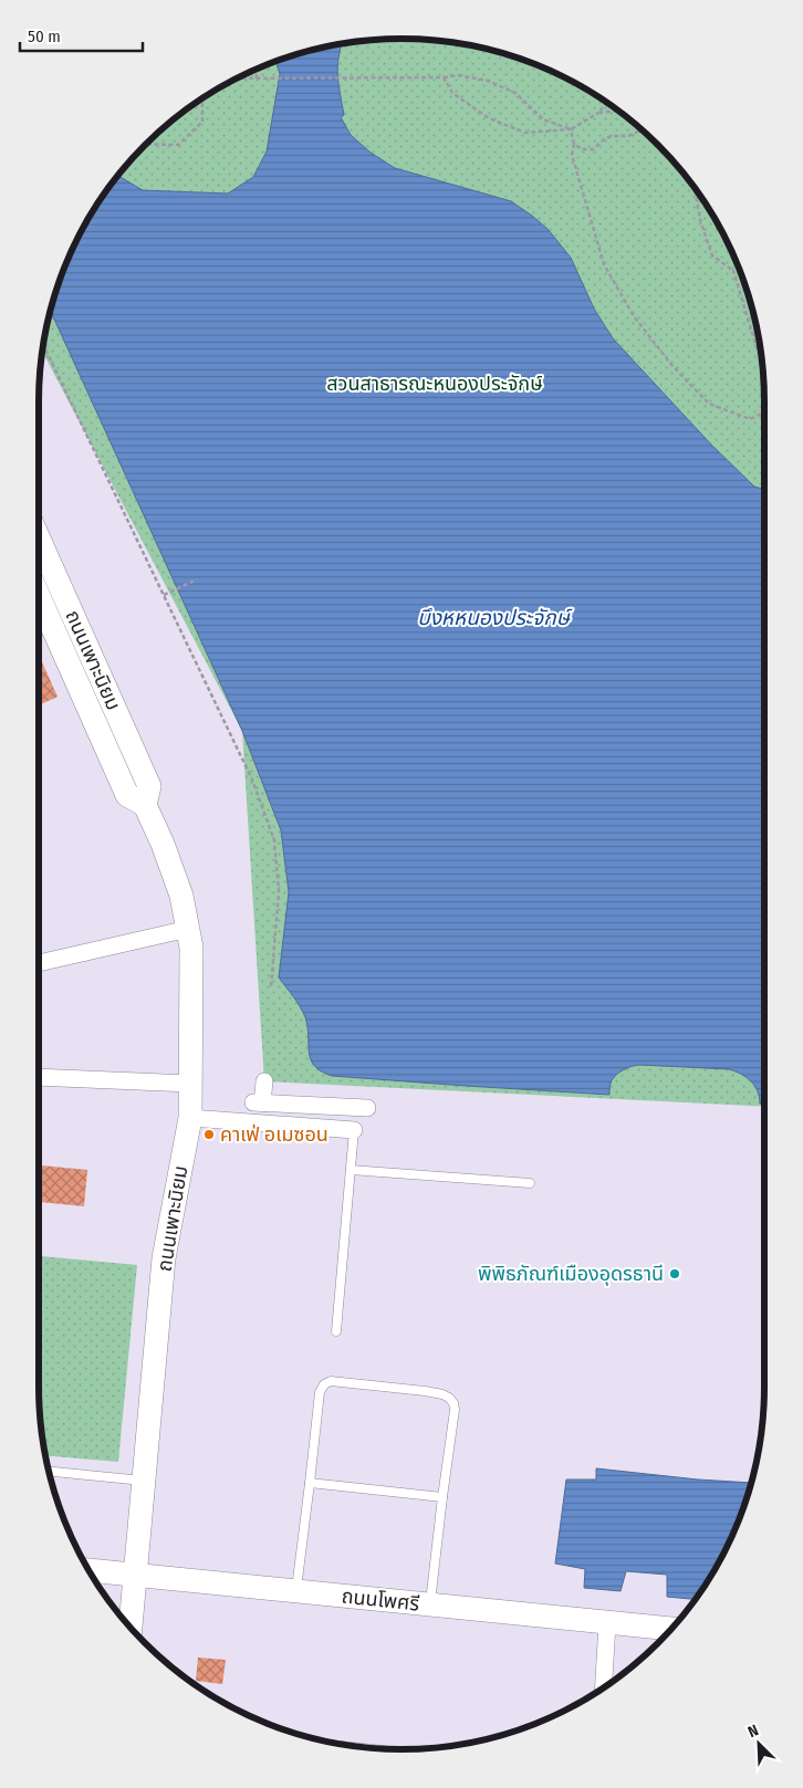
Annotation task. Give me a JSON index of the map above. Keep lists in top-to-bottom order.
{
  "streets": {
    "street": ["ถนนเพาะนิยม", "ถนนโพศรี"]
  },
  "crossings": [
    ["ถนนเพาะนิยม", "ถนนโพศรี"]
  ],
  "water": ["บึงหหนองประจักษ์"],
  "parks": ["สวนสาธารณะหนองประจักษ์"],
  "places": ["คาเฟ่ อเมซอน", "พิพิธภัณฑ์เมืองอุดรธานี"],
  "scale_bar": "50 m",
  "north": "top left"
}
